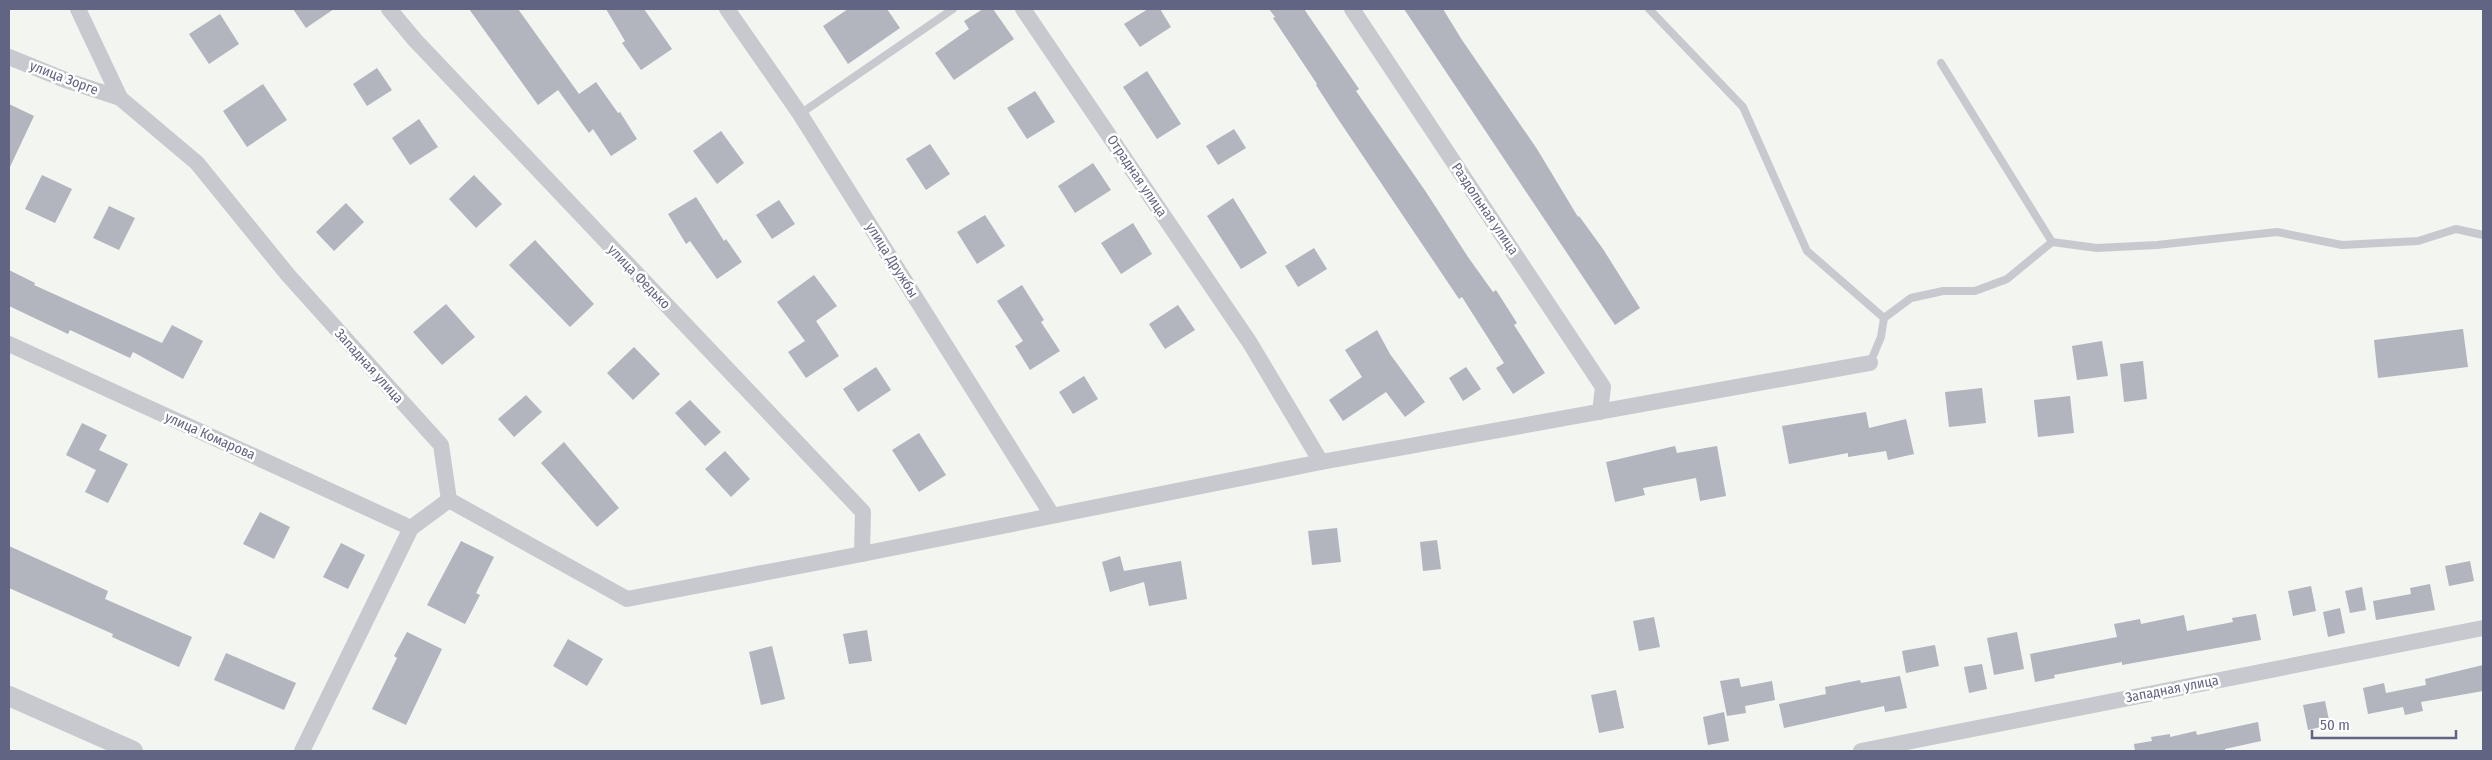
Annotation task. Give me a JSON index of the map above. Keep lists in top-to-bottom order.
{
  "streets": {
    "street": [
      "улица Зорге",
      "Отрадная улица",
      "Раздольная улица",
      "улица Дружбы",
      "улица Федько",
      "Западная улица",
      "улица Комарова"
    ]
  },
  "crossings": [
    ["улица Зорге", "Западная улица"]
  ],
  "scale_bar": "50 m"
}
